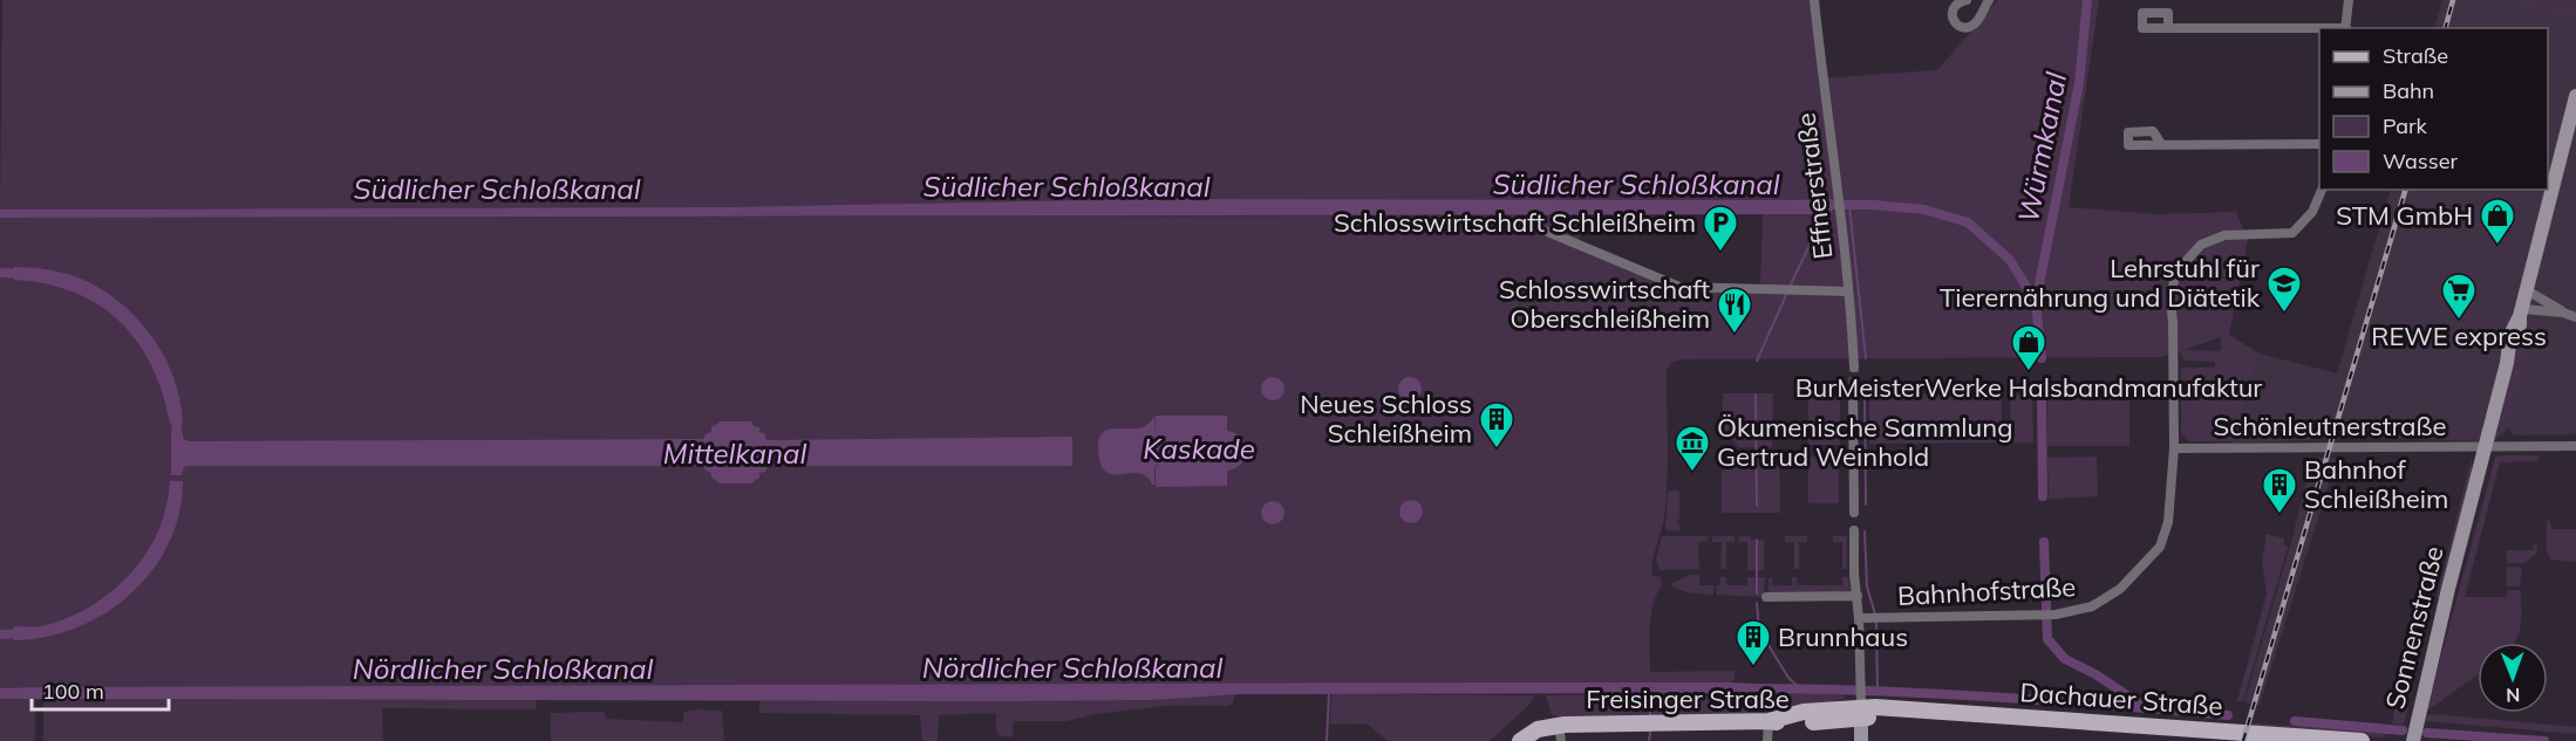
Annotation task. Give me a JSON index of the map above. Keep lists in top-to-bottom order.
{
  "streets": {
    "main road": ["Sonnenstraße", "Freisinger Straße", "Dachauer Straße"],
    "street": ["Effnerstraße", "Schönleutnerstraße", "Bahnhofstraße"]
  },
  "crossings": [
    ["Schönleutnerstraße", "Bahnhofstraße"],
    ["Schönleutnerstraße", "Sonnenstraße"],
    ["Freisinger Straße", "Dachauer Straße"]
  ],
  "water": [
    "Würmkanal",
    "Südlicher Schloßkanal",
    "Kaskade",
    "Mittelkanal",
    "Nördlicher Schloßkanal"
  ],
  "places": {
    "shop": ["STM GmbH", "BurMeisterWerke Halsbandmanufaktur"],
    "parking": ["Schlosswirtschaft Schleißheim"],
    "school or university": ["Lehrstuhl für Tierernährung und Diätetik"],
    "supermarket": ["REWE express"],
    "restaurant": ["Schlosswirtschaft Oberschleißheim"],
    "building": ["Neues Schloss Schleißheim", "Bahnhof Schleißheim", "Brunnhaus"],
    "museum": ["Ökumenische Sammlung Gertrud Weinhold"]
  },
  "legend": [
    "Straße",
    "Bahn",
    "Park",
    "Wasser"
  ],
  "scale_bar": "100 m",
  "north": "bottom"
}
